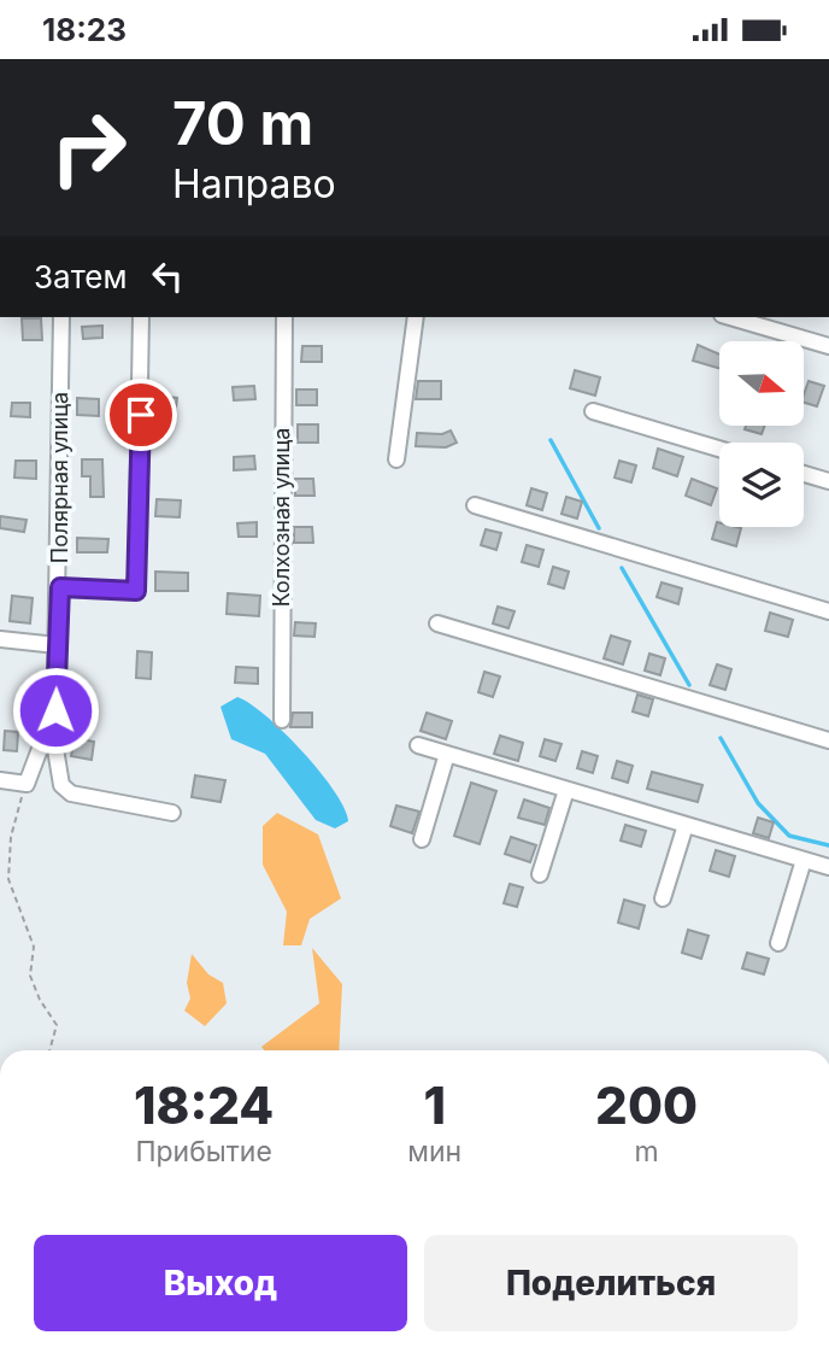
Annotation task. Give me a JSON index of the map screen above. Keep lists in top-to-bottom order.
{
  "streets": {
    "street": ["Полярная улица", "Колхозная улица"]
  },
  "north": "right",
  "page": {
    "status": "18:23",
    "turn": ["70 m", "Направо"],
    "then": "Затем",
    "eta": [
      "18:24",
      "Прибытие",
      "1",
      "мин",
      "200",
      "m"
    ],
    "buttons": ["Выход", "Поделиться"]
  }
}
